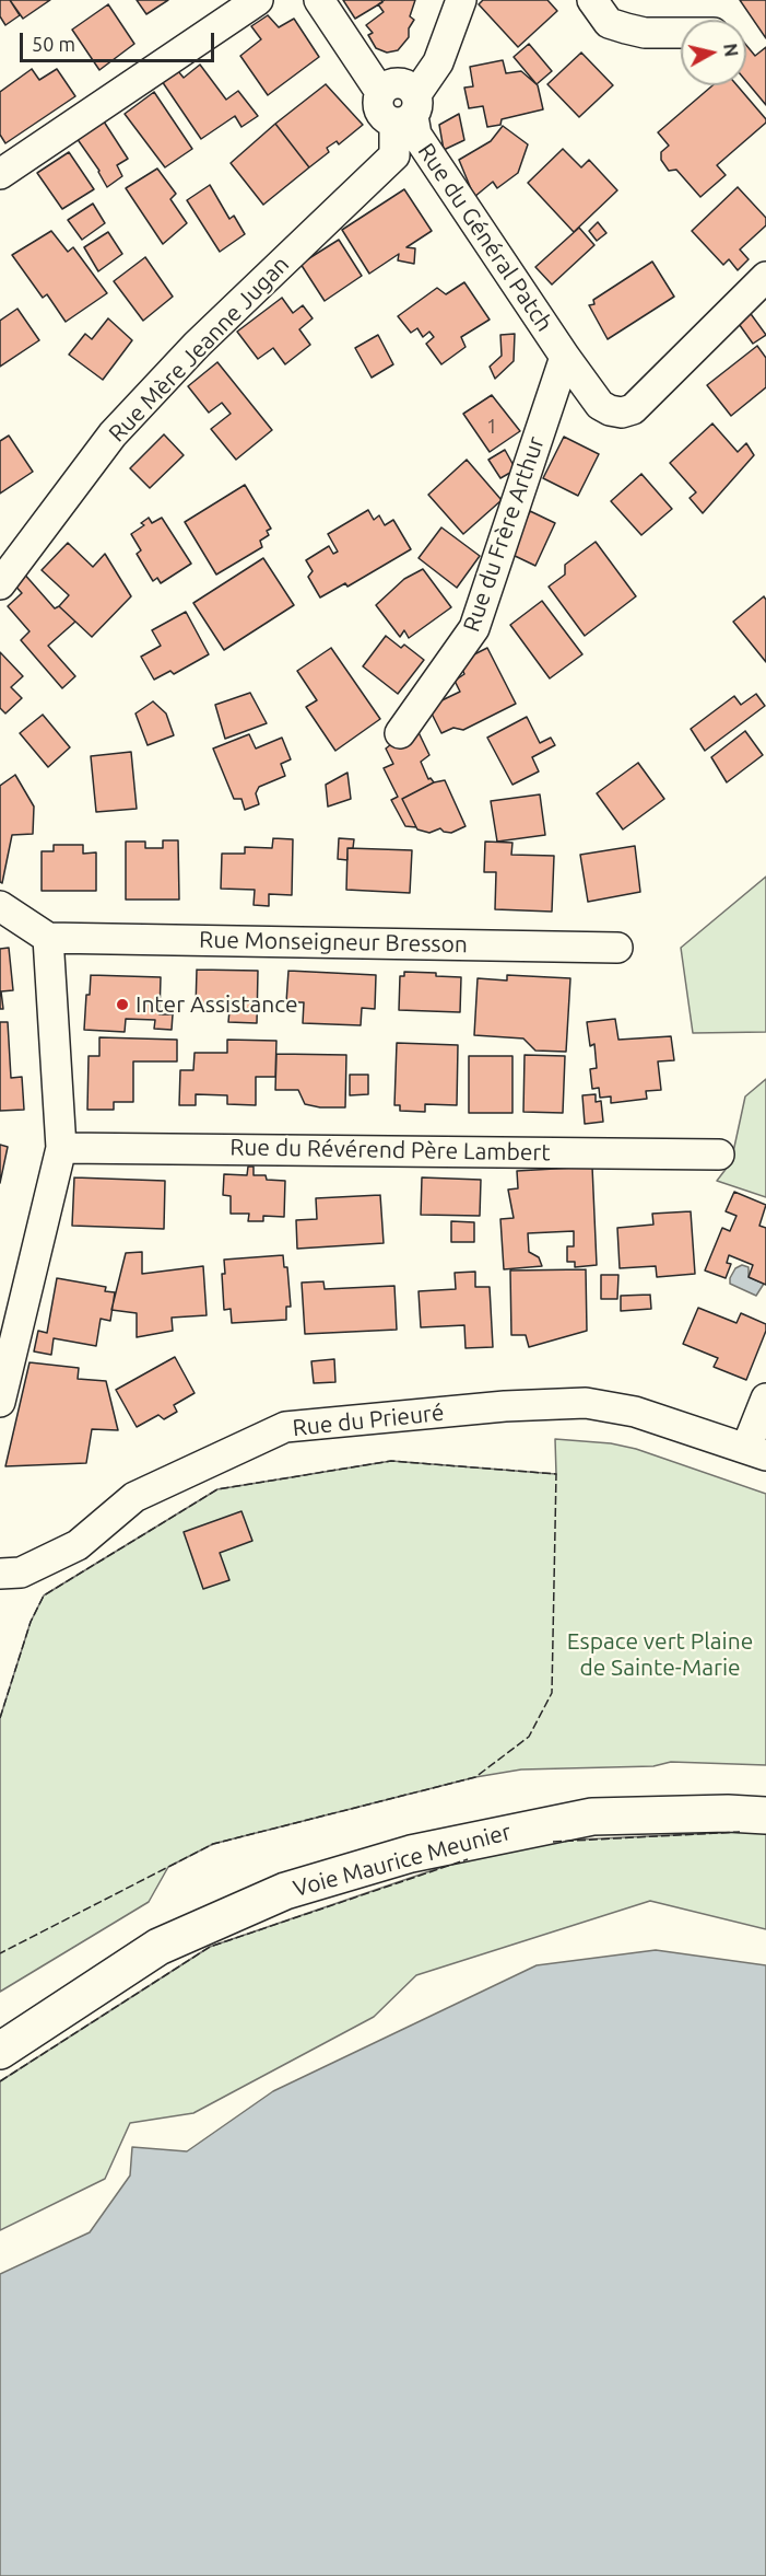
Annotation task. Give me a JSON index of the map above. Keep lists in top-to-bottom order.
{
  "streets": {
    "main road": ["Voie Maurice Meunier"],
    "street": [
      "Rue du Général Patch",
      "Rue Mère Jeanne Jugan",
      "Rue du Frère Arthur",
      "Rue Monseigneur Bresson",
      "Rue du Révérend Père Lambert",
      "Rue du Prieuré"
    ]
  },
  "crossings": [
    ["Rue du Général Patch", "Rue Mère Jeanne Jugan"],
    ["Rue du Général Patch", "Rue du Frère Arthur"]
  ],
  "parks": ["Espace vert Plaine de Sainte-Marie"],
  "places": ["Inter Assistance"],
  "house_numbers": ["1"],
  "scale_bar": "50 m",
  "north": "right"
}
